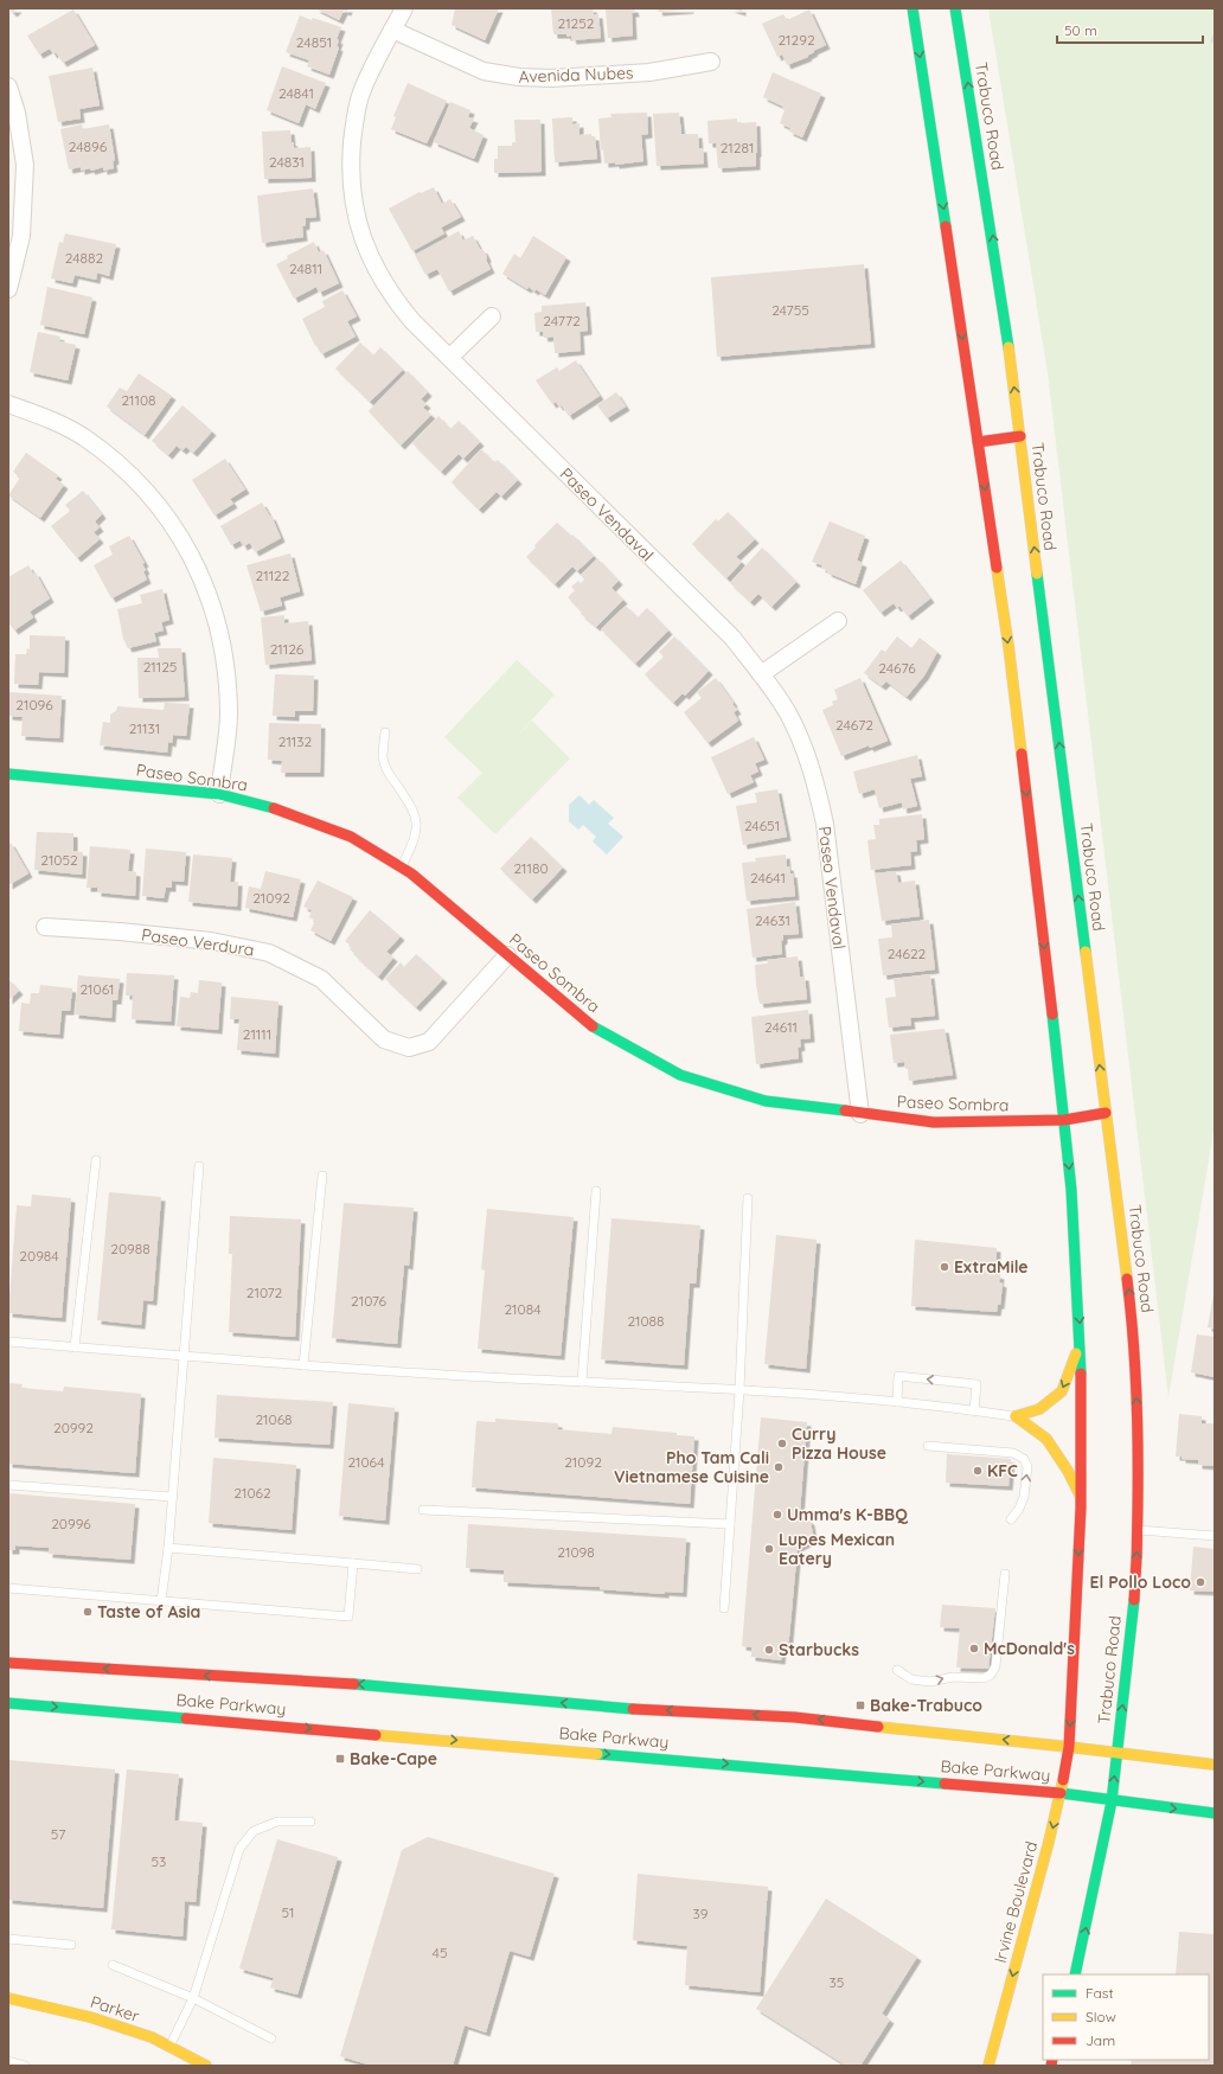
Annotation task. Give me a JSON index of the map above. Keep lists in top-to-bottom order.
{
  "streets": {
    "main road": [
      "Trabuco Road",
      "Paseo Sombra",
      "Bake Parkway",
      "Irvine Boulevard",
      "Parker"
    ],
    "street": ["Avenida Nubes", "Paseo Vendaval", "Paseo Verdura"]
  },
  "crossings": [
    ["Avenida Nubes", "Paseo Vendaval"],
    ["Trabuco Road", "Paseo Sombra"],
    ["Trabuco Road", "Bake Parkway"],
    ["Trabuco Road", "Irvine Boulevard"],
    ["Paseo Vendaval", "Paseo Sombra"],
    ["Paseo Sombra", "Paseo Verdura"],
    ["Bake Parkway", "Irvine Boulevard"]
  ],
  "places": {
    "other": [
      "ExtraMile",
      "Curry Pizza House",
      "Pho Tam Cali Vietnamese Cuisine",
      "KFC",
      "Umma's K-BBQ",
      "Lupes Mexican Eatery",
      "El Pollo Loco",
      "Taste of Asia",
      "McDonald's",
      "Starbucks"
    ],
    "transit": ["Bake-Trabuco", "Bake-Cape"]
  },
  "house_numbers": [
    "21252",
    "21292",
    "24851",
    "24841",
    "24896",
    "21281",
    "24831",
    "24882",
    "24811",
    "24755",
    "24772",
    "21108",
    "21122",
    "21126",
    "21125",
    "24676",
    "21096",
    "24672",
    "21131",
    "21132",
    "24651",
    "21052",
    "21180",
    "24641",
    "21092",
    "24631",
    "24622",
    "21061",
    "24611",
    "21111",
    "20988",
    "20984",
    "21072",
    "21076",
    "21084",
    "21088",
    "21068",
    "20992",
    "21064",
    "21092",
    "21062",
    "20996",
    "21098",
    "57",
    "53",
    "51",
    "39",
    "45",
    "35"
  ],
  "legend": ["Fast", "Slow", "Jam"],
  "scale_bar": "50 m"
}
